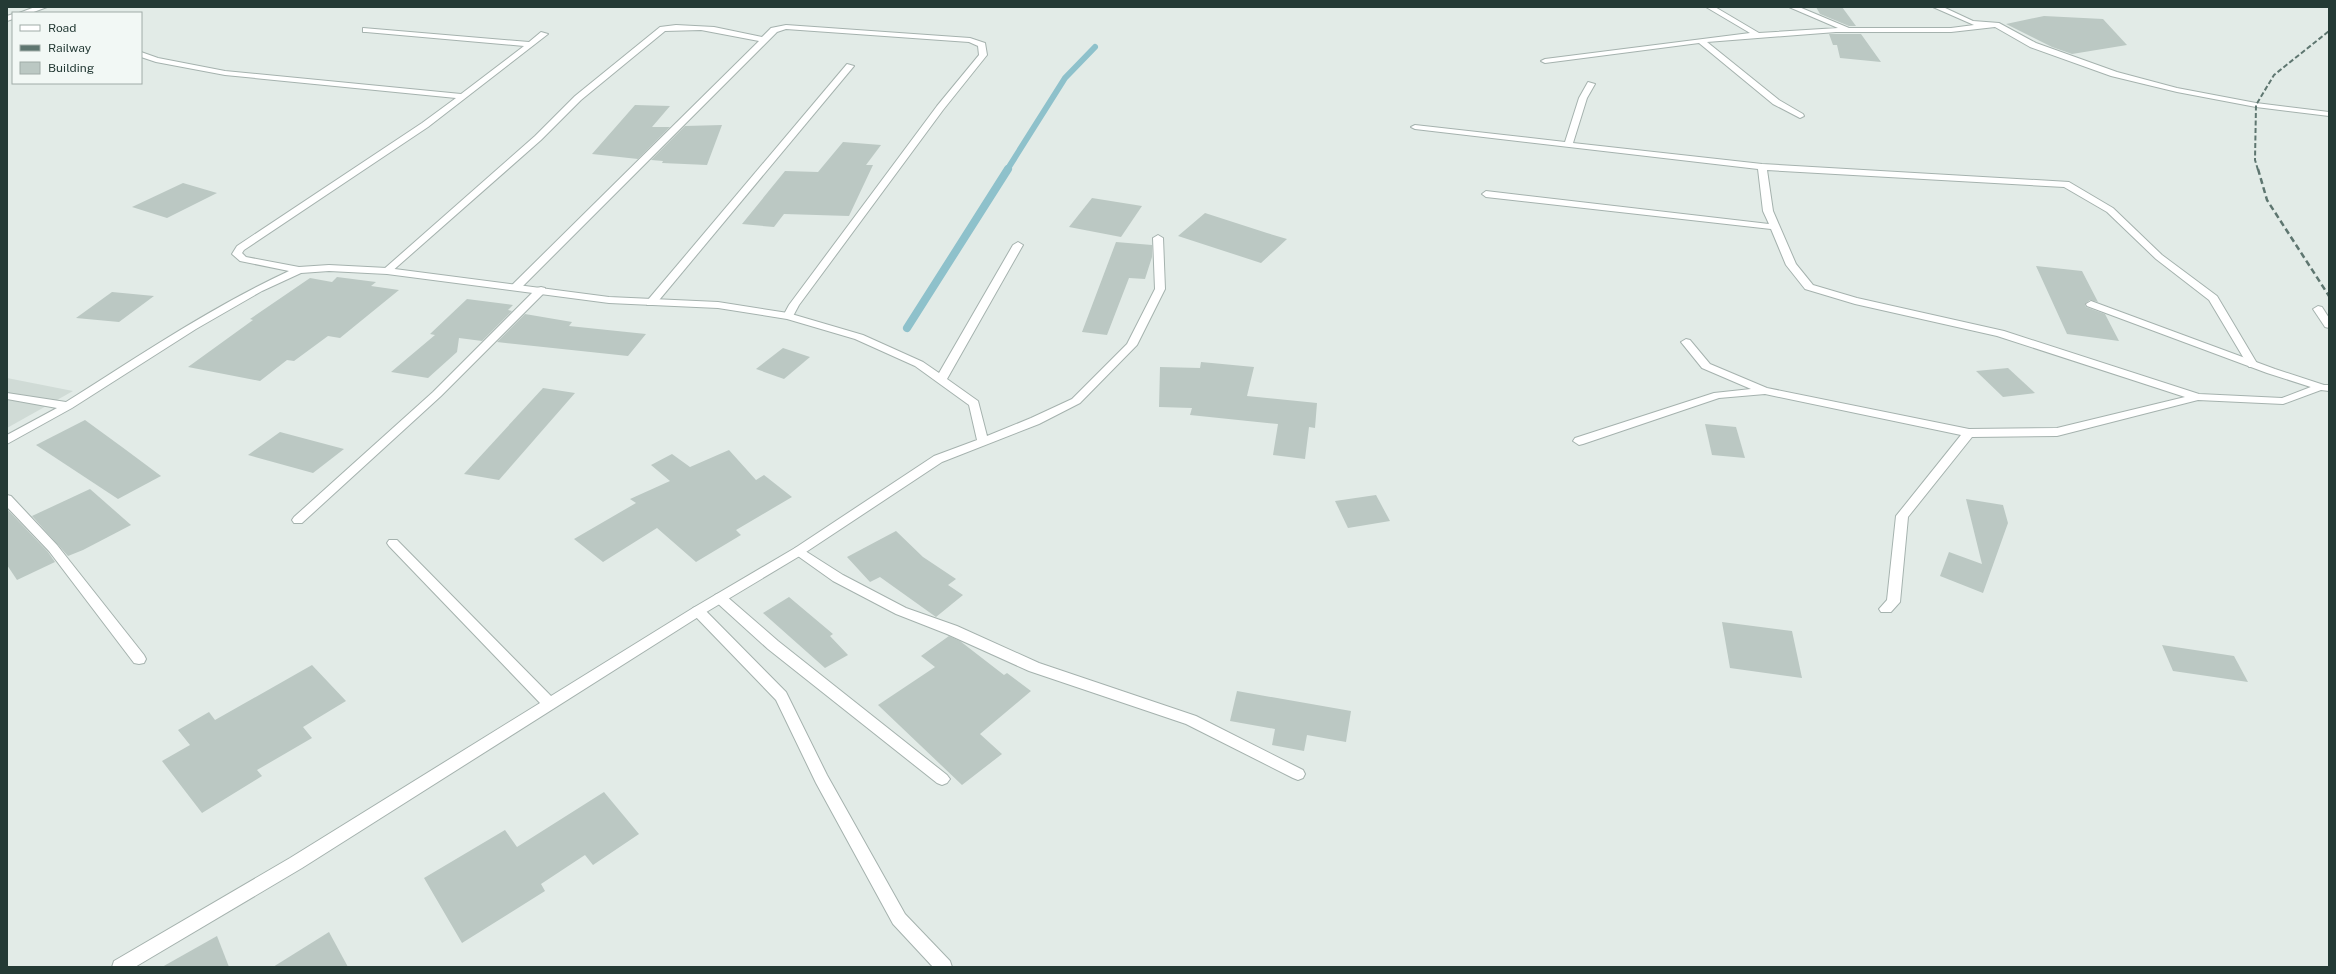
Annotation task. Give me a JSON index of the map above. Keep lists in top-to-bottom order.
{
  "legend": ["Road", "Railway", "Building"]
}
